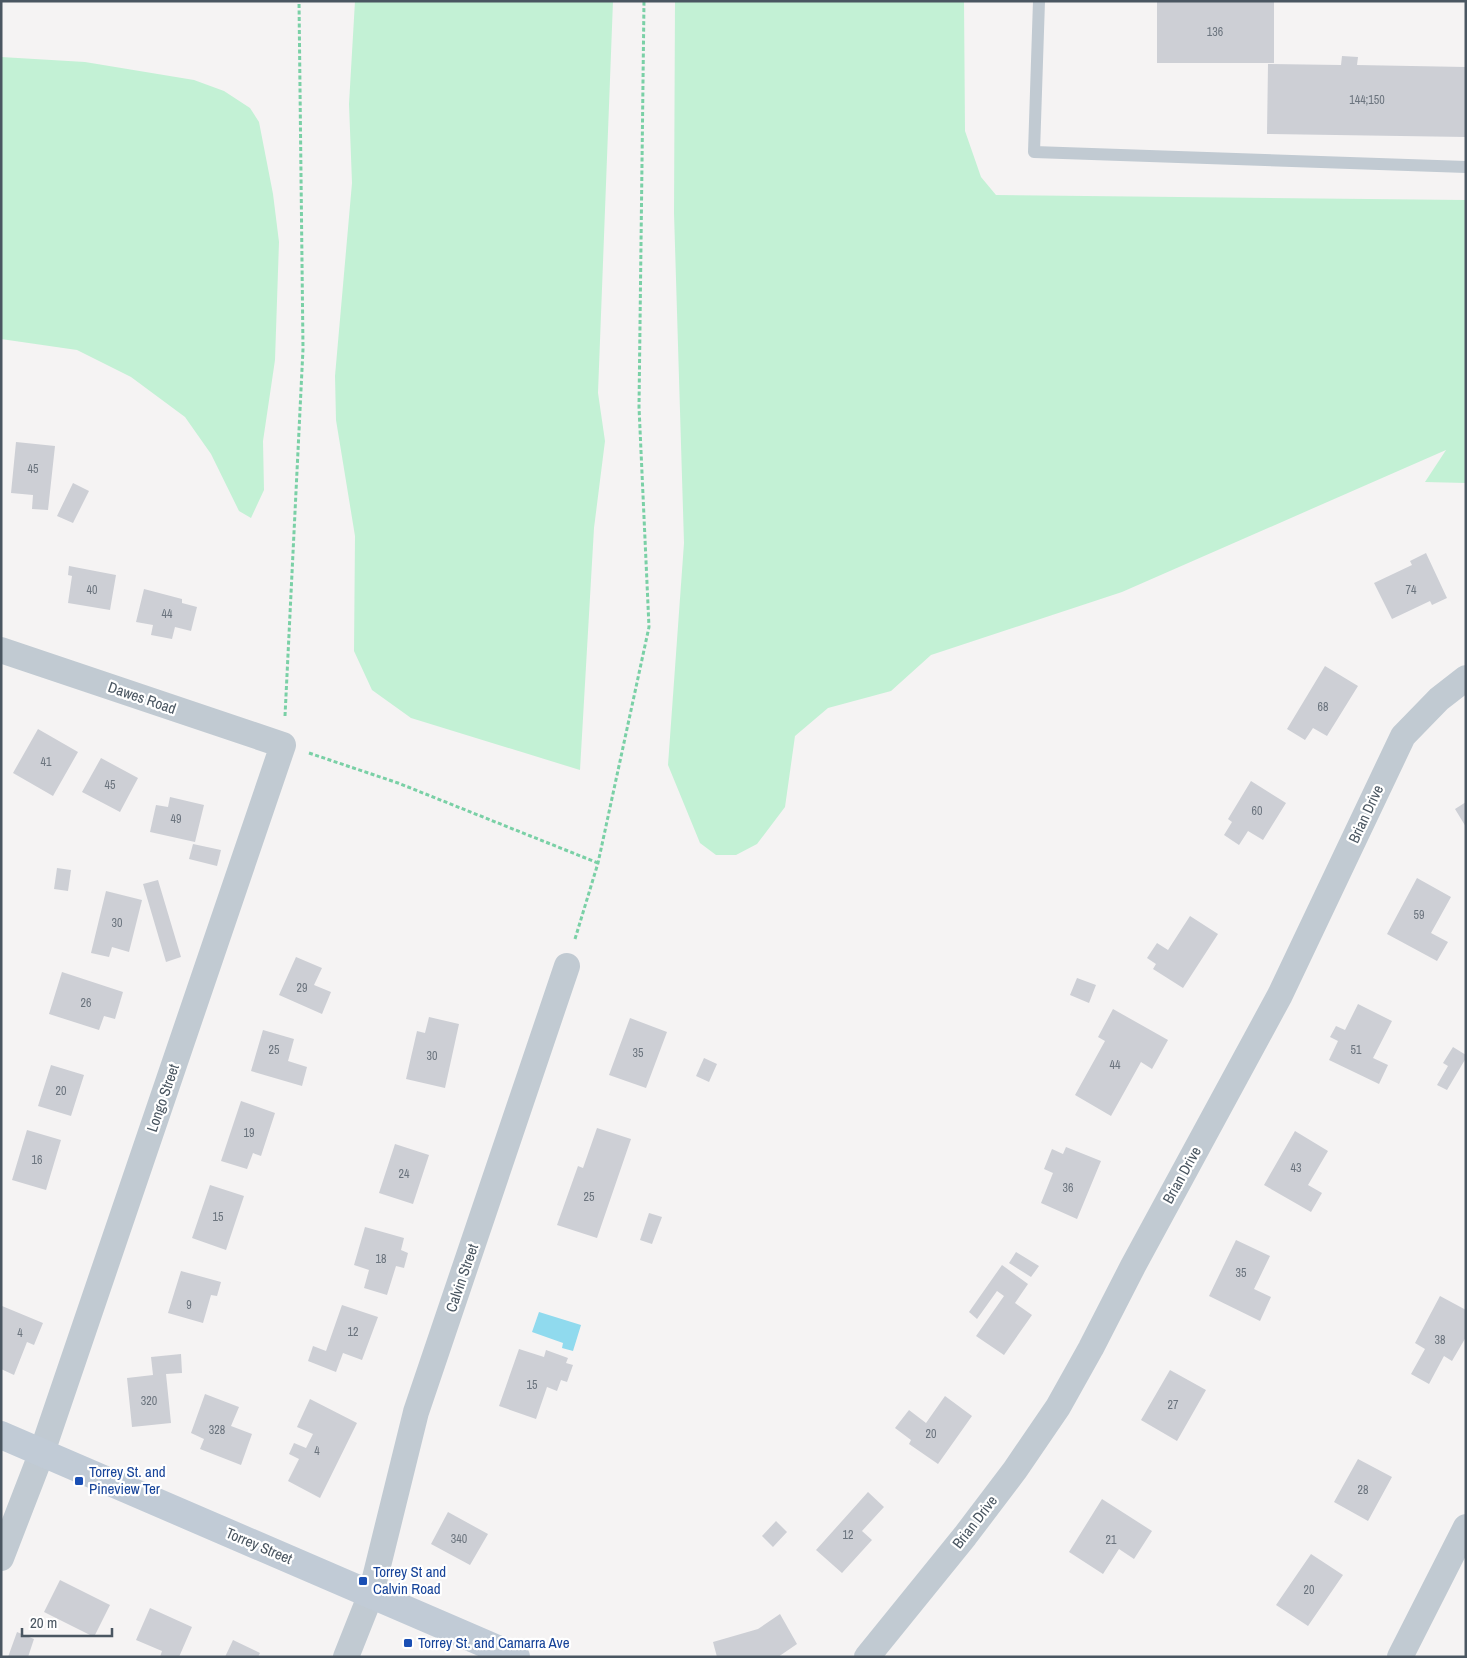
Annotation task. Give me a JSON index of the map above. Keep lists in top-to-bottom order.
{
  "streets": {
    "main road": ["Torrey Street"],
    "street": [
      "Dawes Road",
      "Brian Drive",
      "Longo Street",
      "Calvin Street"
    ]
  },
  "crossings": [
    ["Dawes Road", "Longo Street"],
    ["Longo Street", "Torrey Street"],
    ["Calvin Street", "Torrey Street"]
  ],
  "places": {
    "transit": ["Torrey St. and Pineview Ter", "Torrey St and Calvin Road", "Torrey St. and Camarra Ave"]
  },
  "house_numbers": [
    "136",
    "144;150",
    "45",
    "40",
    "74",
    "44",
    "68",
    "41",
    "45",
    "60",
    "49",
    "59",
    "30",
    "29",
    "26",
    "25",
    "51",
    "35",
    "30",
    "44",
    "20",
    "19",
    "16",
    "43",
    "24",
    "36",
    "25",
    "15",
    "18",
    "35",
    "9",
    "12",
    "4",
    "38",
    "15",
    "320",
    "27",
    "328",
    "20",
    "4",
    "28",
    "12",
    "340",
    "21",
    "20"
  ],
  "scale_bar": "20 m"
}
